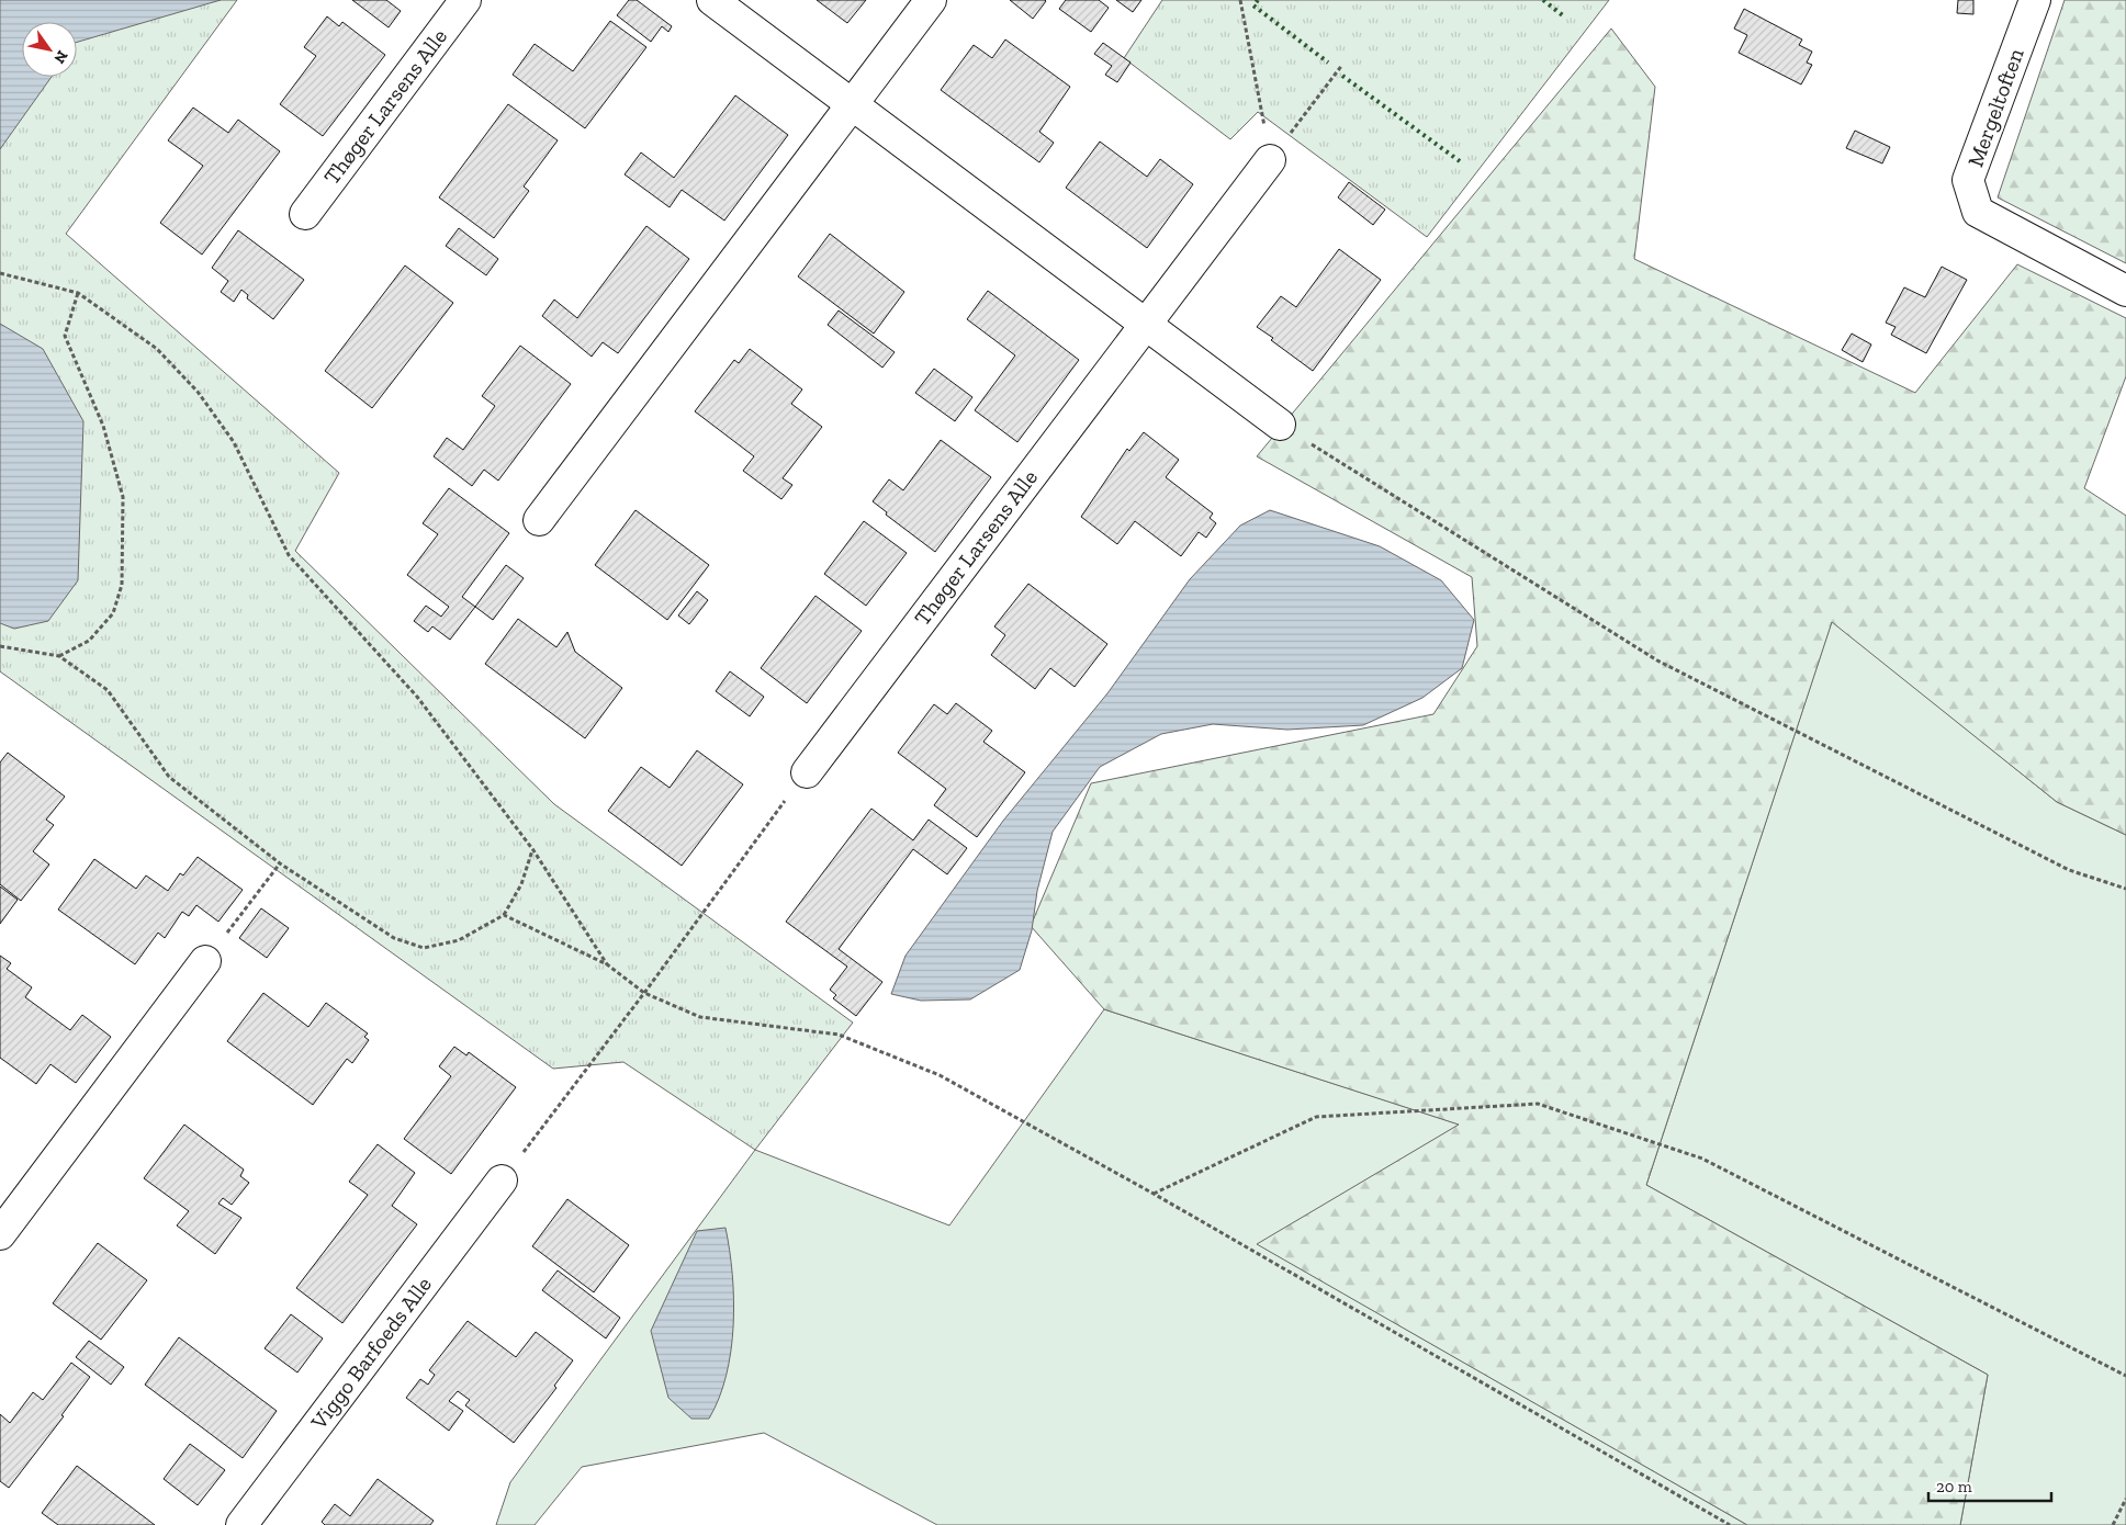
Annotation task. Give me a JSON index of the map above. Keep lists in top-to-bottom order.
{
  "streets": {
    "street": ["Thøger Larsens Alle", "Mergeltoften", "Viggo Barfoeds Alle"]
  },
  "scale_bar": "20 m",
  "north": "bottom right"
}
